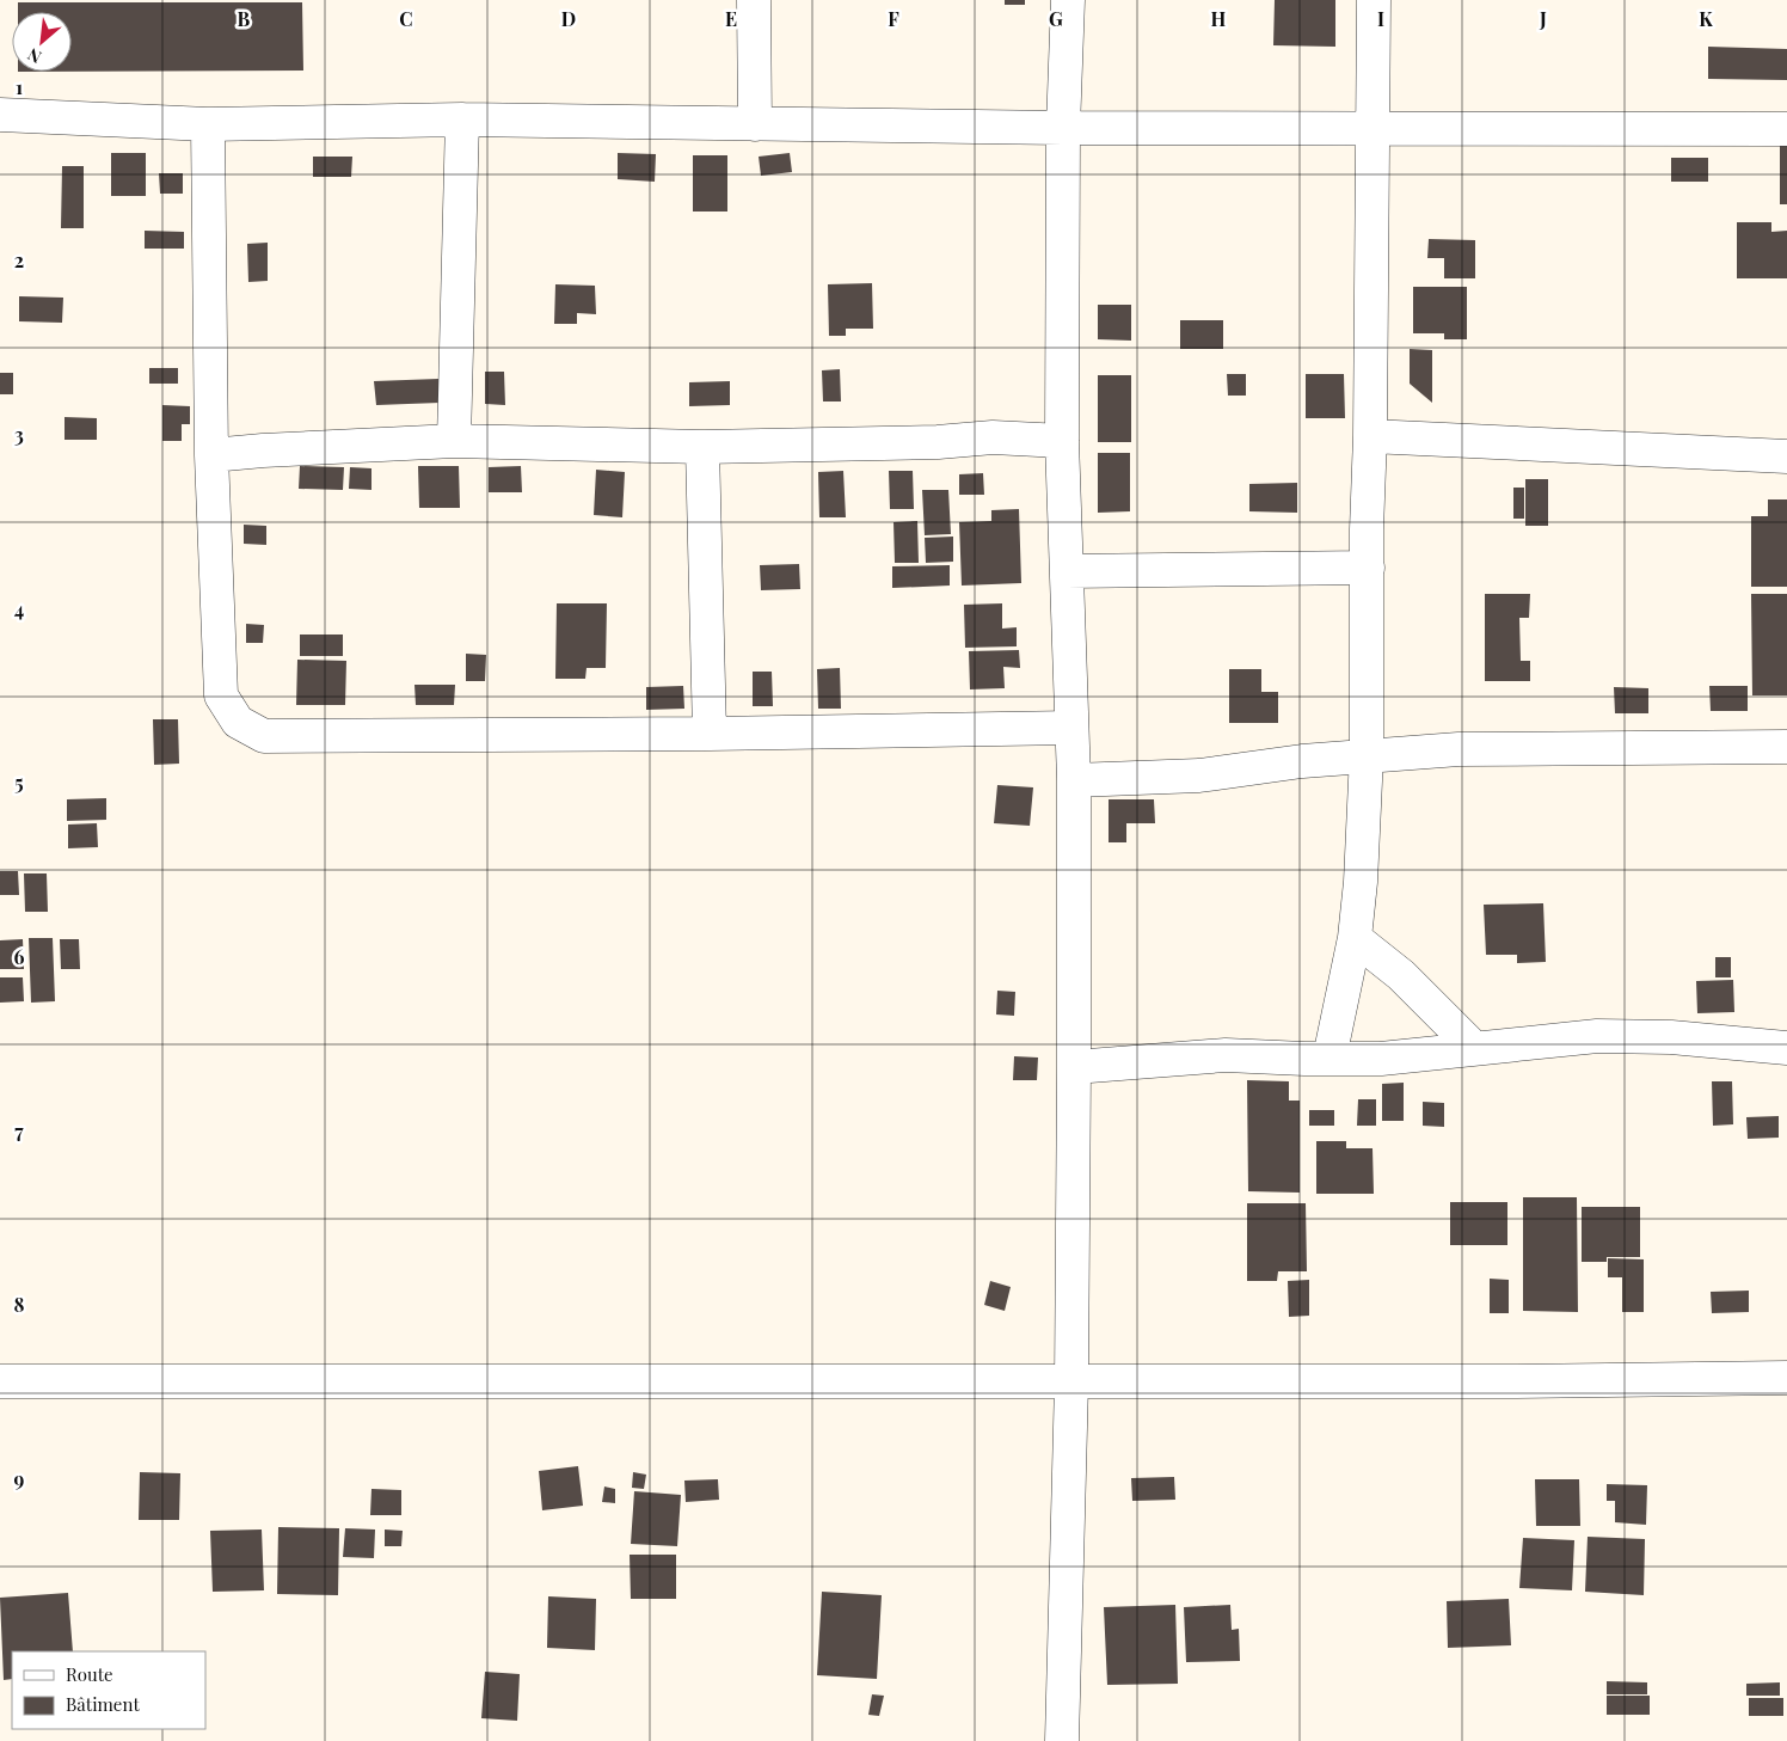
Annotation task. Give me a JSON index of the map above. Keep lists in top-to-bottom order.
{
  "legend": ["Route", "Bâtiment"],
  "north": "bottom left",
  "grid": {
    "columns": [
      "B",
      "C",
      "D",
      "E",
      "F",
      "G",
      "H",
      "I",
      "J",
      "K"
    ],
    "rows": [
      "1",
      "2",
      "3",
      "4",
      "5",
      "6",
      "7",
      "8",
      "9"
    ]
  }
}
